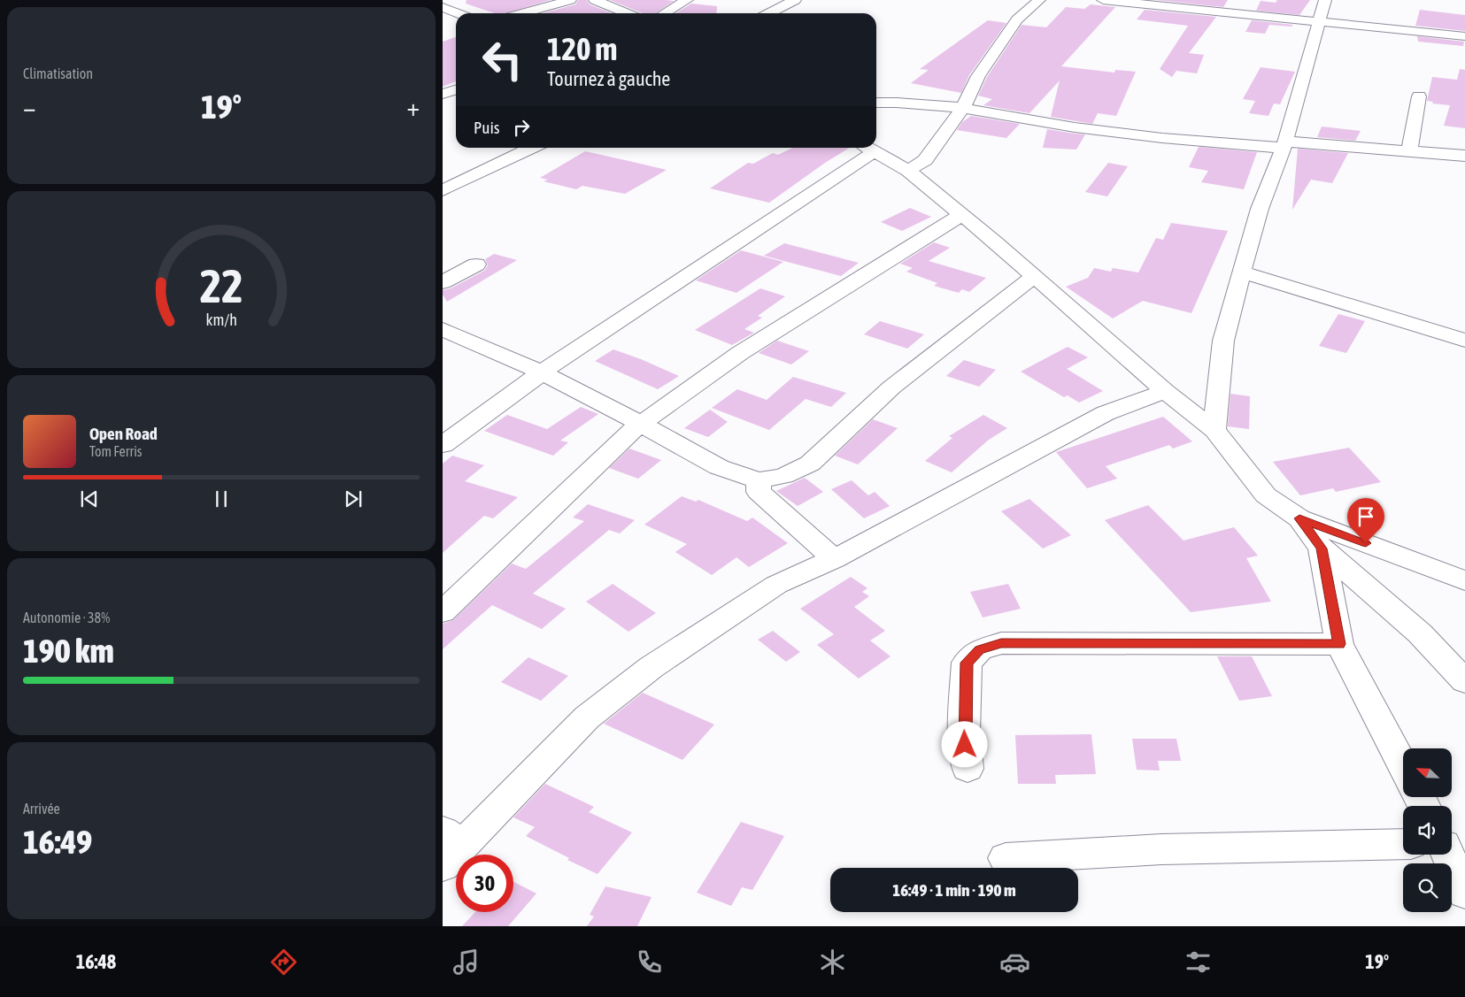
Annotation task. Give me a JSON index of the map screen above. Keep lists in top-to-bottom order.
{
  "north": "top left",
  "page": {
    "tile": [
      "Climatisation",
      ["Autonomie · 38%", "190 km"],
      ["Arrivée", "16:49"]
    ],
    "turn": ["120 m", "Tournez à gauche"],
    "heat": ["−", "19°", "+"],
    "then": "Puis",
    "song": ["Open Road", "Tom Ferris"],
    "limit": "30",
    "trip": "16:49 · 1 min · 190 m",
    "tabs": ["16:48", "19°"],
    "gauge": ["22", "km/h"]
  }
}
